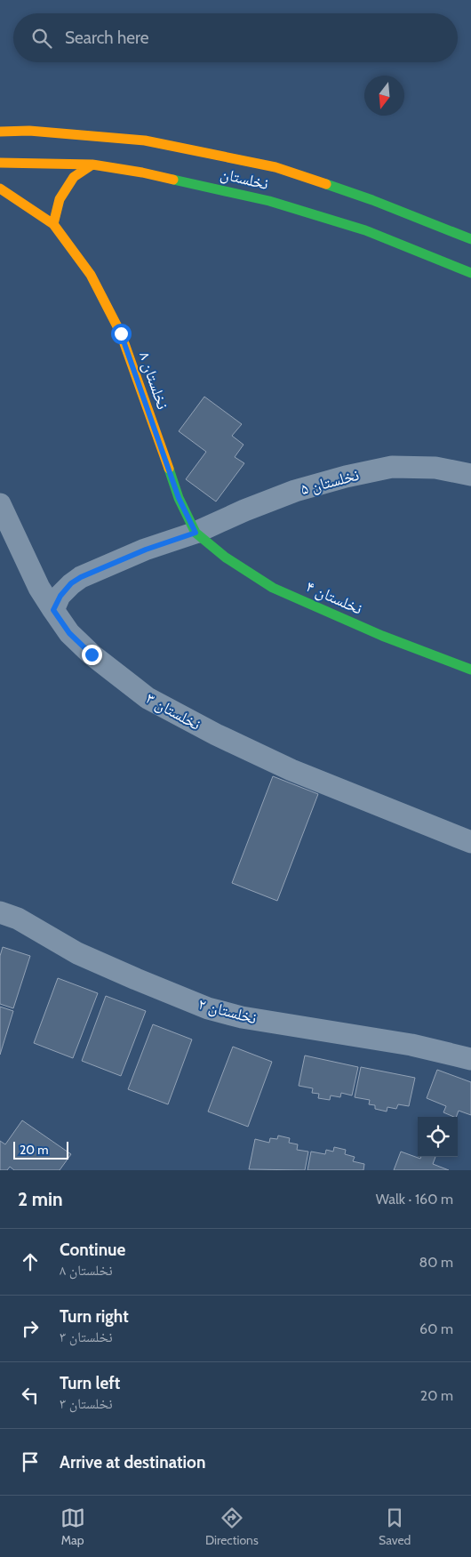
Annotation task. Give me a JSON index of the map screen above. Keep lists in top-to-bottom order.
{
  "streets": {
    "street": [
      "نخلستان",
      "نخلستان ۸",
      "نخلستان ۵",
      "نخلستان ۴",
      "نخلستان ۳",
      "نخلستان ۲"
    ]
  },
  "crossings": [
    ["نخلستان ۸", "نخلستان ۵"],
    ["نخلستان ۸", "نخلستان ۴"],
    ["نخلستان ۵", "نخلستان ۴"]
  ],
  "scale_bar": "20 m",
  "north": "bottom",
  "page": {
    "search": "Search here",
    "scale": "20 m",
    "heading": ["2 min", "Walk · 160 m"],
    "list": [
      ["Continue", "نخلستان ۸", "80 m"],
      ["Turn right", "نخلستان ۳", "60 m"],
      ["Turn left", "نخلستان ۳", "20 m"],
      "Arrive at destination"
    ],
    "nav": ["Map", "Directions", "Saved"]
  }
}
